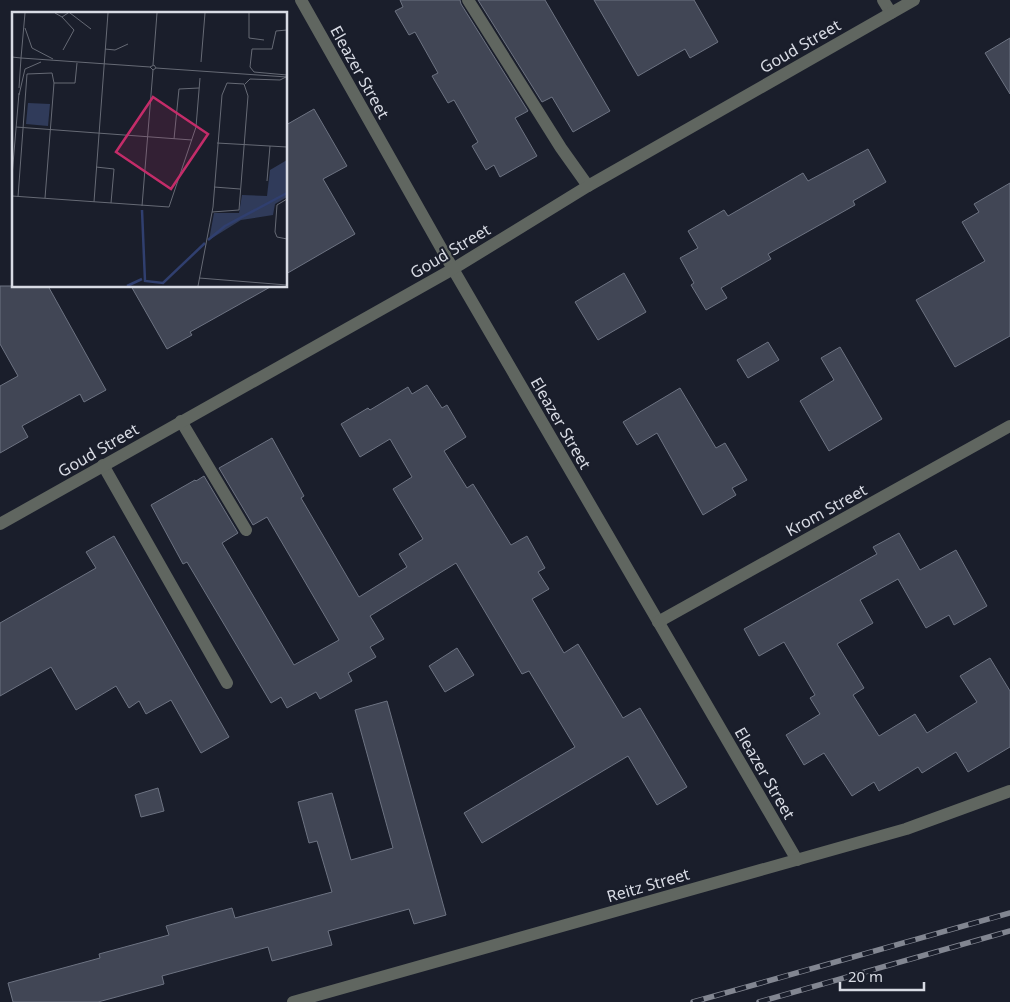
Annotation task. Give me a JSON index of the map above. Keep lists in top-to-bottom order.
{
  "streets": {
    "street": [
      "Goud Street",
      "Eleazer Street",
      "Krom Street",
      "Reitz Street"
    ]
  },
  "crossings": [
    ["Goud Street", "Eleazer Street"],
    ["Eleazer Street", "Krom Street"],
    ["Eleazer Street", "Reitz Street"]
  ],
  "scale_bar": "20 m"
}
